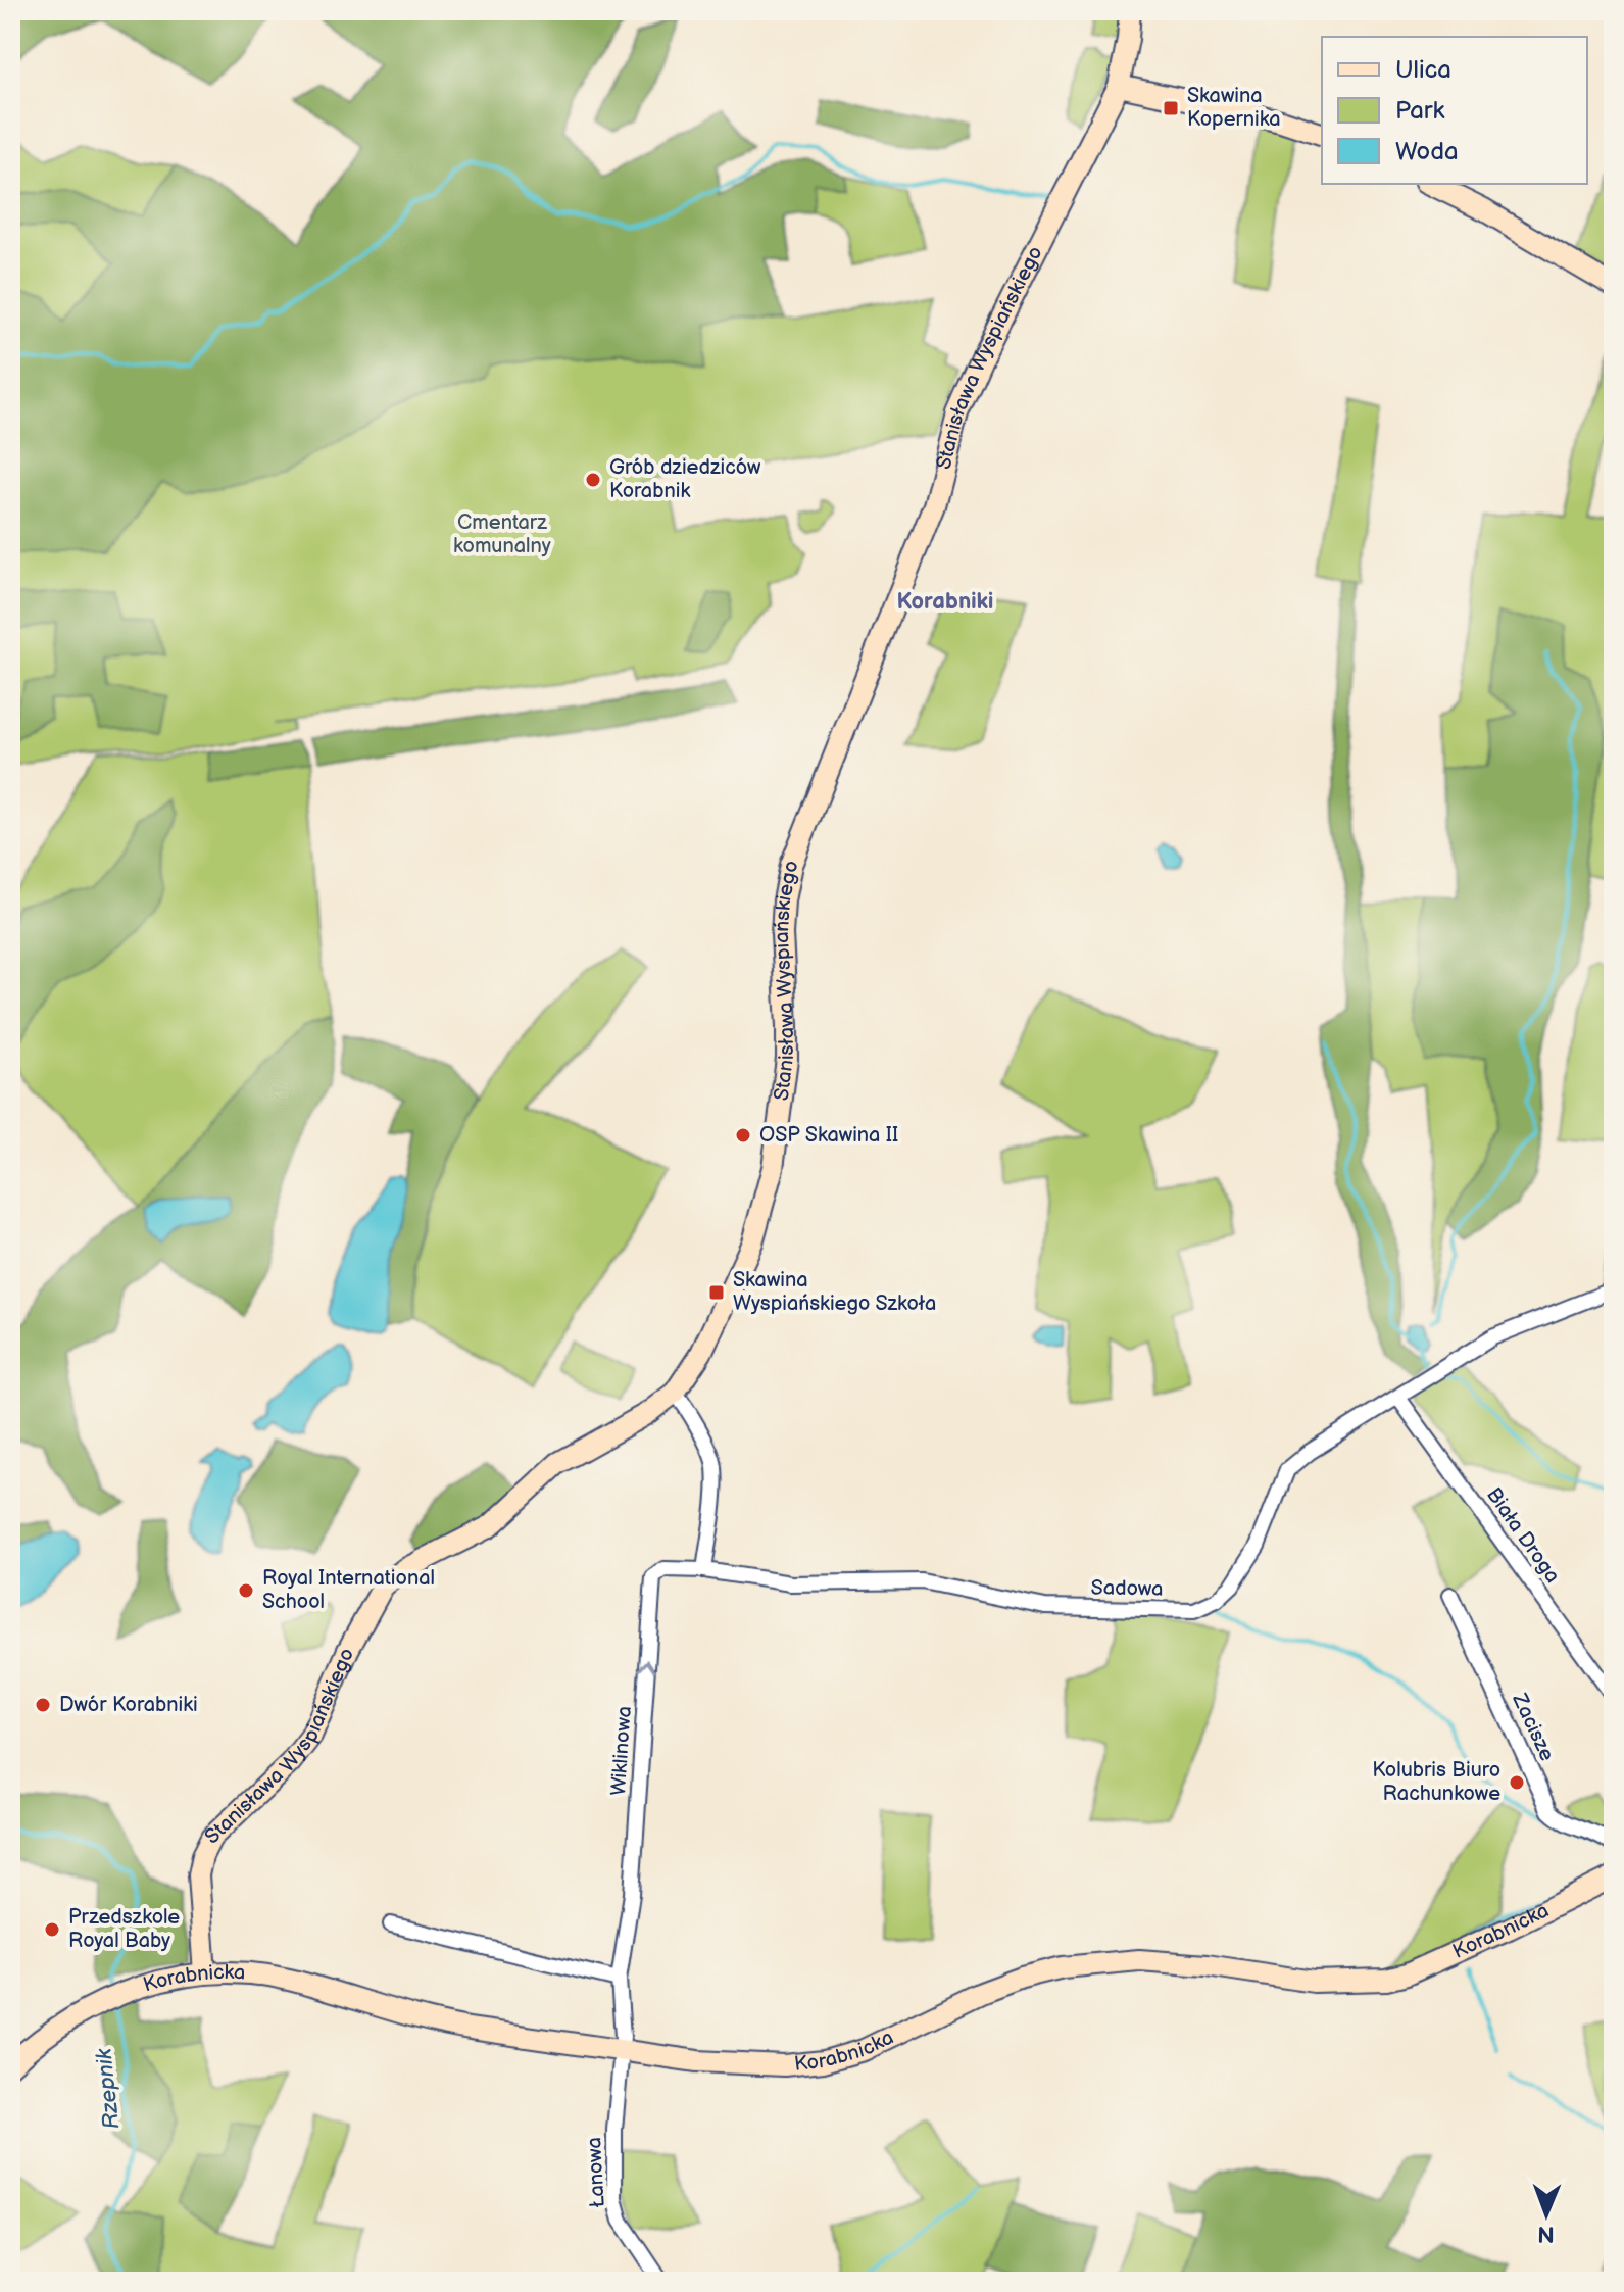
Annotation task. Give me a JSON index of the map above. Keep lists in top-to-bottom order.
{
  "streets": {
    "street": [
      "Stanisława Wyspiańskiego",
      "Biała Droga",
      "Sadowa",
      "Zacisze",
      "Wiklinowa",
      "Korabnicka",
      "Łanowa"
    ]
  },
  "crossings": [
    ["Stanisława Wyspiańskiego", "Korabnicka"],
    ["Biała Droga", "Sadowa"],
    ["Sadowa", "Wiklinowa"],
    ["Wiklinowa", "Korabnicka"],
    ["Wiklinowa", "Łanowa"],
    ["Korabnicka", "Łanowa"]
  ],
  "one_way": ["Wiklinowa"],
  "districts": ["Korabniki"],
  "water": ["Rzepnik"],
  "parks": ["Cmentarz komunalny"],
  "places": {
    "transit": ["Skawina Kopernika", "Skawina Wyspiańskiego Szkoła"],
    "other": [
      "Grób dziedziców Korabnik",
      "OSP Skawina II",
      "Royal International School",
      "Dwór Korabniki",
      "Kolubris Biuro Rachunkowe",
      "Przedszkole Royal Baby"
    ]
  },
  "legend": ["Ulica", "Park", "Woda"],
  "north": "bottom"
}
